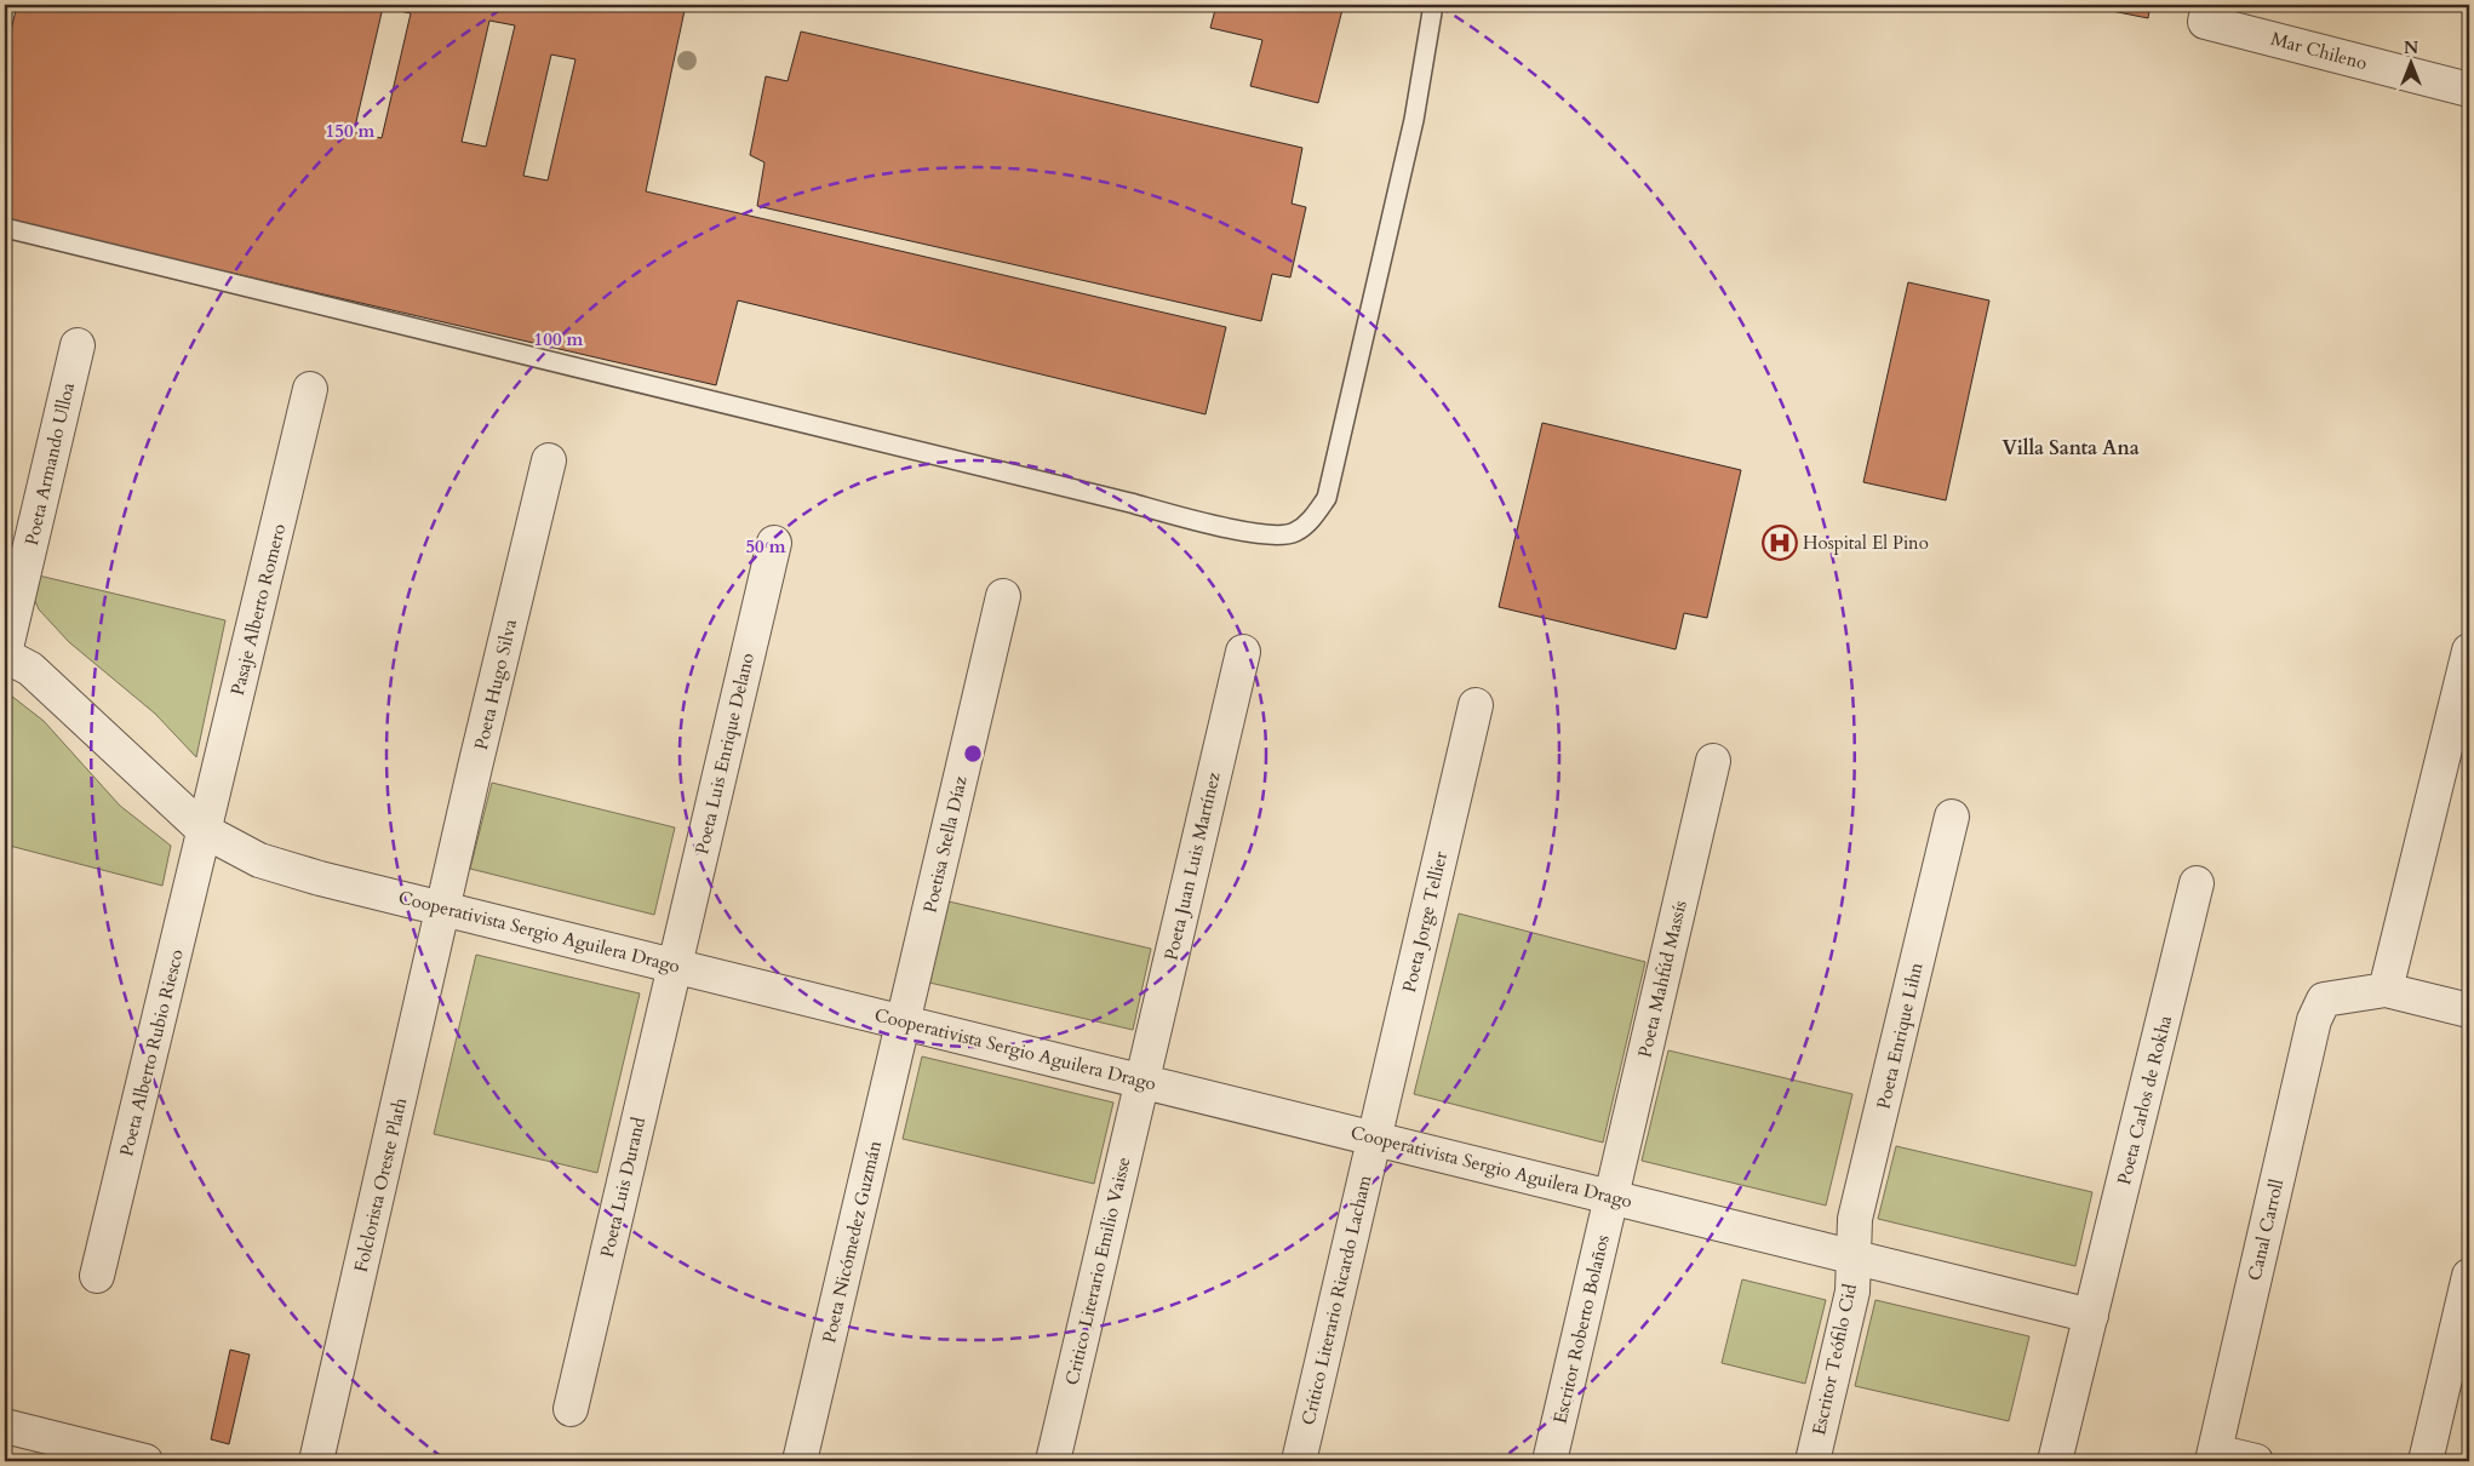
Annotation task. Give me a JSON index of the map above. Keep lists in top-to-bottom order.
{
  "streets": {
    "street": [
      "Mar Chileno",
      "Poeta Armando Ulloa",
      "Pasaje Alberto Romero",
      "Poeta Hugo Silva",
      "Poeta Luis Enrique Delano",
      "Poetisa Stella Díaz",
      "Poeta Juan Luis Martínez",
      "Poeta Jorge Tellier",
      "Cooperativista Sergio Aguilera Drago",
      "Poeta Mahfúd Massís",
      "Poeta Enrique Lihn",
      "Poeta Alberto Rubio Riesco",
      "Poeta Carlos de Rokha",
      "Folclorista Oreste Plath",
      "Poeta Luis Durand",
      "Canal Carroll",
      "Poeta Nicómedez Guzmán",
      "Critico Literario Emilio Vaisse",
      "Crítico Literario Ricardo Lacham",
      "Escritor Roberto Bolaños",
      "Escritor Teófilo Cid"
    ]
  },
  "crossings": [
    ["Poeta Armando Ulloa", "Cooperativista Sergio Aguilera Drago"],
    ["Pasaje Alberto Romero", "Cooperativista Sergio Aguilera Drago"],
    ["Pasaje Alberto Romero", "Poeta Alberto Rubio Riesco"],
    ["Poeta Hugo Silva", "Cooperativista Sergio Aguilera Drago"],
    ["Poeta Hugo Silva", "Folclorista Oreste Plath"],
    ["Poeta Luis Enrique Delano", "Cooperativista Sergio Aguilera Drago"],
    ["Poeta Luis Enrique Delano", "Poeta Luis Durand"],
    ["Poetisa Stella Díaz", "Cooperativista Sergio Aguilera Drago"],
    ["Poetisa Stella Díaz", "Poeta Nicómedez Guzmán"],
    ["Poeta Juan Luis Martínez", "Cooperativista Sergio Aguilera Drago"],
    ["Poeta Juan Luis Martínez", "Critico Literario Emilio Vaisse"],
    ["Poeta Jorge Tellier", "Cooperativista Sergio Aguilera Drago"],
    ["Poeta Jorge Tellier", "Crítico Literario Ricardo Lacham"],
    ["Cooperativista Sergio Aguilera Drago", "Poeta Mahfúd Massís"],
    ["Cooperativista Sergio Aguilera Drago", "Poeta Enrique Lihn"],
    ["Cooperativista Sergio Aguilera Drago", "Poeta Alberto Rubio Riesco"],
    ["Cooperativista Sergio Aguilera Drago", "Poeta Carlos de Rokha"],
    ["Cooperativista Sergio Aguilera Drago", "Folclorista Oreste Plath"],
    ["Cooperativista Sergio Aguilera Drago", "Poeta Luis Durand"],
    ["Cooperativista Sergio Aguilera Drago", "Poeta Nicómedez Guzmán"],
    ["Cooperativista Sergio Aguilera Drago", "Critico Literario Emilio Vaisse"],
    ["Cooperativista Sergio Aguilera Drago", "Crítico Literario Ricardo Lacham"],
    ["Cooperativista Sergio Aguilera Drago", "Escritor Roberto Bolaños"],
    ["Cooperativista Sergio Aguilera Drago", "Escritor Teófilo Cid"],
    ["Poeta Mahfúd Massís", "Escritor Roberto Bolaños"],
    ["Poeta Enrique Lihn", "Escritor Teófilo Cid"]
  ],
  "districts": ["Villa Santa Ana"],
  "places": {
    "hospital": ["Hospital El Pino"]
  },
  "north": "top",
  "rings": ["150 m", "100 m", "50 m"]
}
